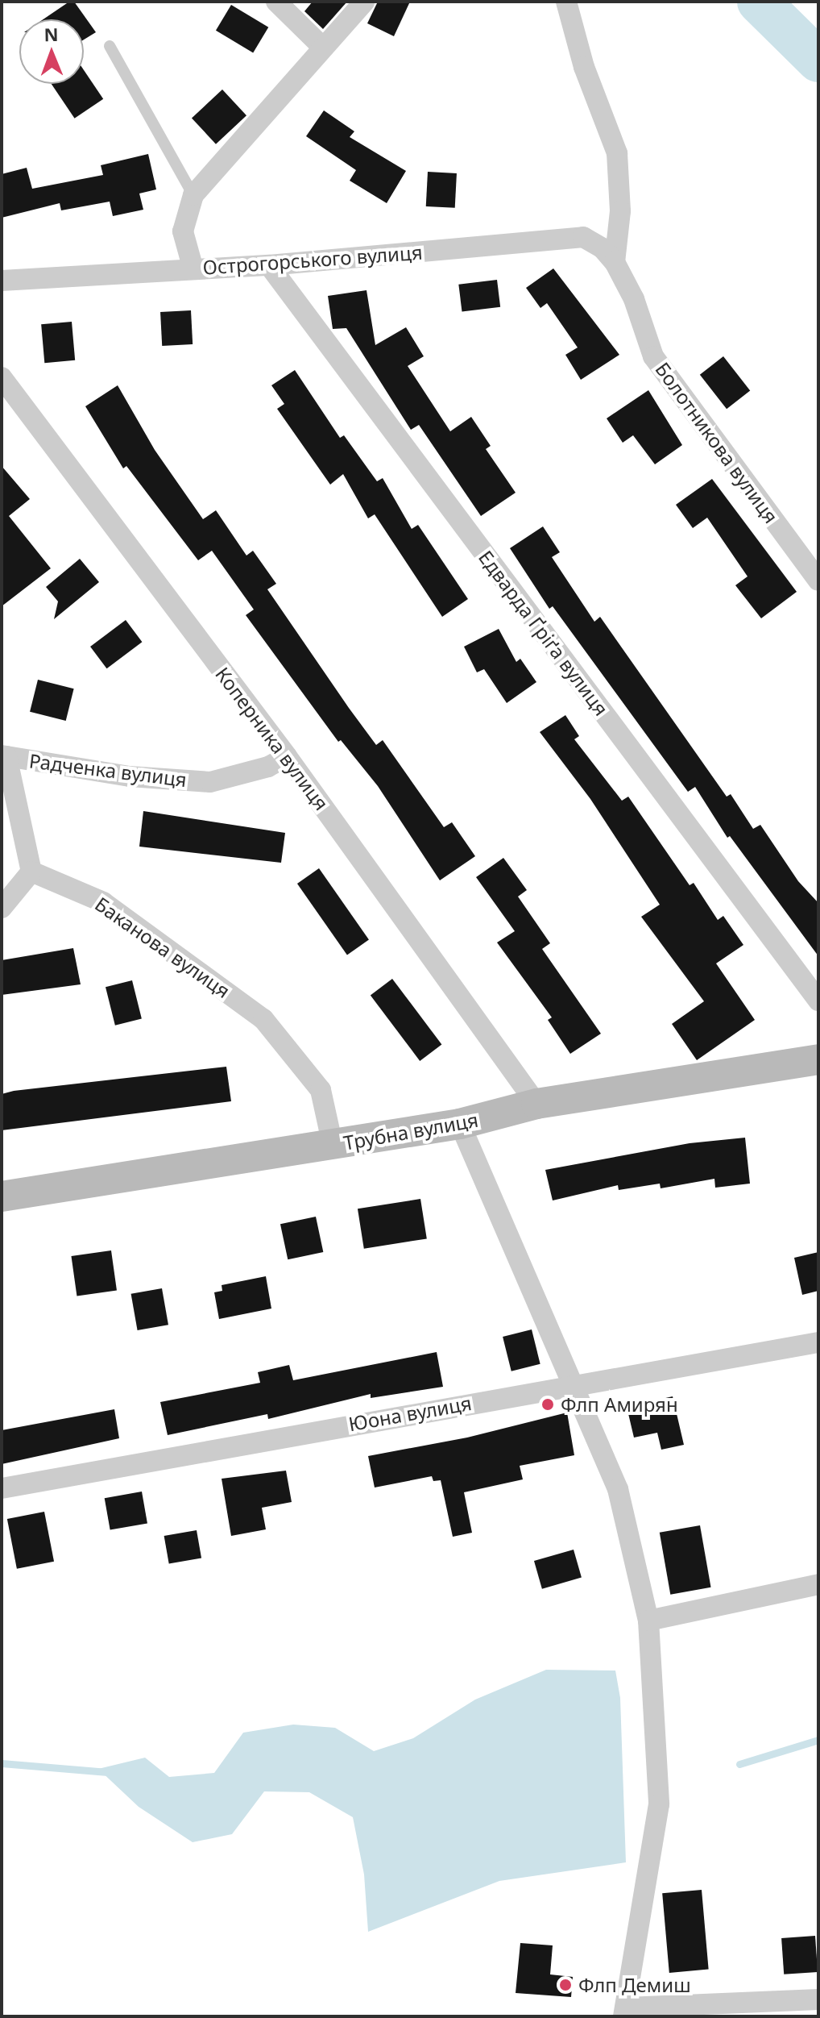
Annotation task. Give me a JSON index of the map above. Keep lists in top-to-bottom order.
{
  "streets": {
    "street": [
      "Острогорського вулиця",
      "Болотникова вулиця",
      "Едварда Ґріґа вулиця",
      "Коперника вулиця",
      "Радченка вулиця",
      "Баканова вулиця",
      "Трубна вулиця",
      "Юона вулиця"
    ]
  },
  "crossings": [
    ["Острогорського вулиця", "Болотникова вулиця"],
    ["Острогорського вулиця", "Едварда Ґріґа вулиця"],
    ["Коперника вулиця", "Радченка вулиця"],
    ["Коперника вулиця", "Трубна вулиця"],
    ["Баканова вулиця", "Трубна вулиця"]
  ],
  "places": ["Флп Амирян", "Флп Демиш"],
  "north": "top"
}
